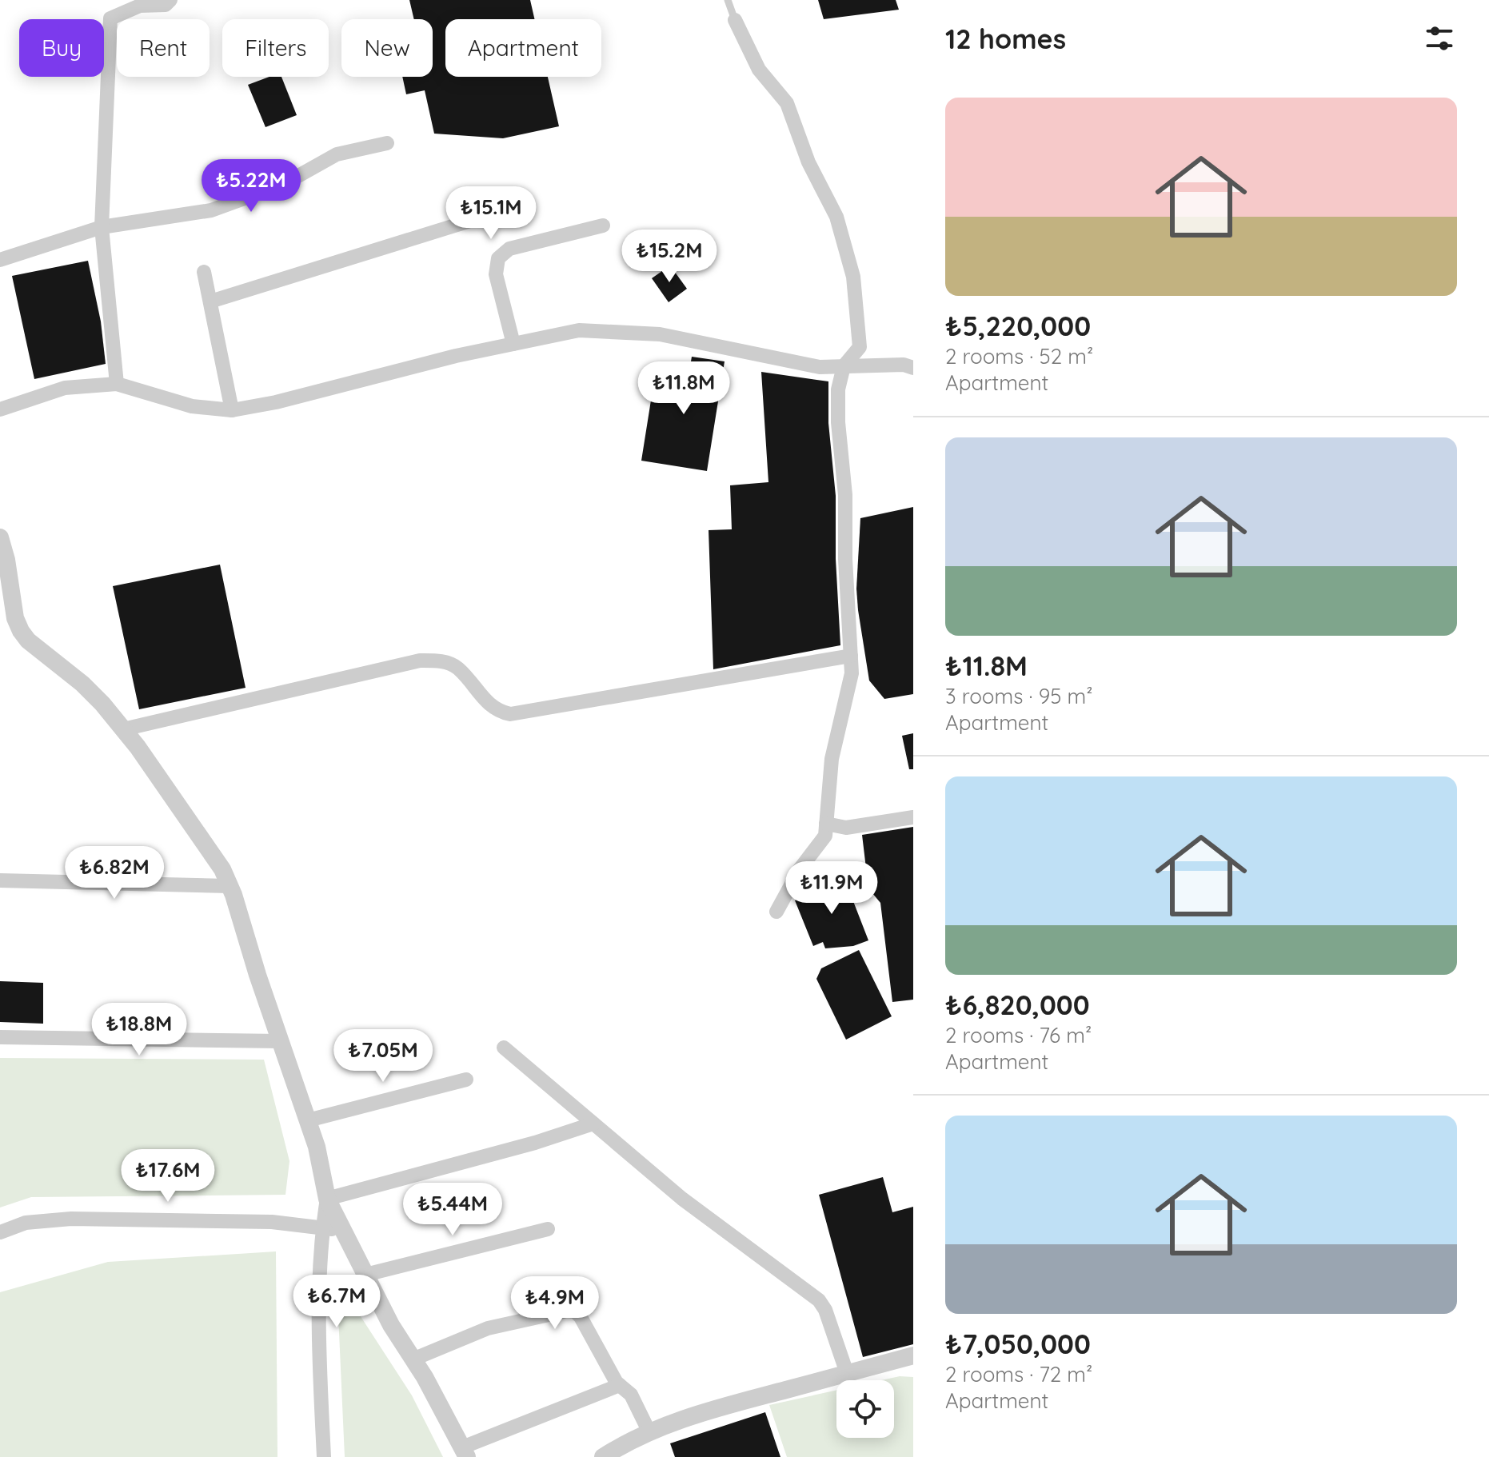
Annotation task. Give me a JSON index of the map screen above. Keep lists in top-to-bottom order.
{
  "page": {
    "heading": "12 homes",
    "chip": [
      "Buy",
      "Rent",
      "Filters",
      "New",
      "Apartment"
    ],
    "list": [
      {
        "name": "₺5,220,000",
        "note": "2 rooms · 52 m² · Apartment"
      },
      {
        "name": "₺11.8M",
        "note": "3 rooms · 95 m² · Apartment"
      },
      {
        "name": "₺6,820,000",
        "note": "2 rooms · 76 m² · Apartment"
      },
      {
        "name": "₺7,050,000",
        "note": "2 rooms · 72 m² · Apartment"
      }
    ],
    "price": [
      "₺5.22M",
      "₺15.1M",
      "₺15.2M",
      "₺11.8M",
      "₺6.82M",
      "₺11.9M",
      "₺18.8M",
      "₺7.05M",
      "₺17.6M",
      "₺5.44M",
      "₺6.7M",
      "₺4.9M"
    ]
  }
}
